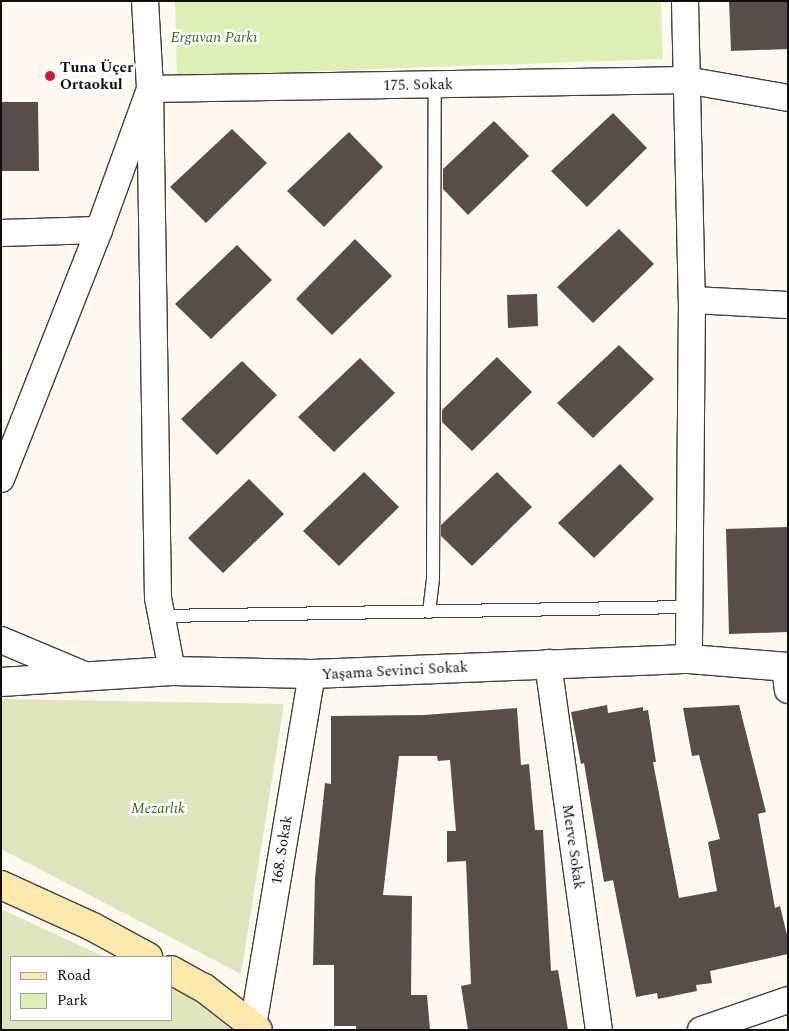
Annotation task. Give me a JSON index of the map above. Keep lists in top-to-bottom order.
{
  "streets": {
    "street": [
      "175. Sokak",
      "Yaşama Sevinci Sokak",
      "Merve Sokak",
      "168. Sokak"
    ]
  },
  "crossings": [
    ["Yaşama Sevinci Sokak", "Merve Sokak"],
    ["Yaşama Sevinci Sokak", "168. Sokak"]
  ],
  "parks": ["Erguvan Parkı", "Mezarlık"],
  "places": ["Tuna Üçer Ortaokul"],
  "legend": ["Road", "Park"]
}
